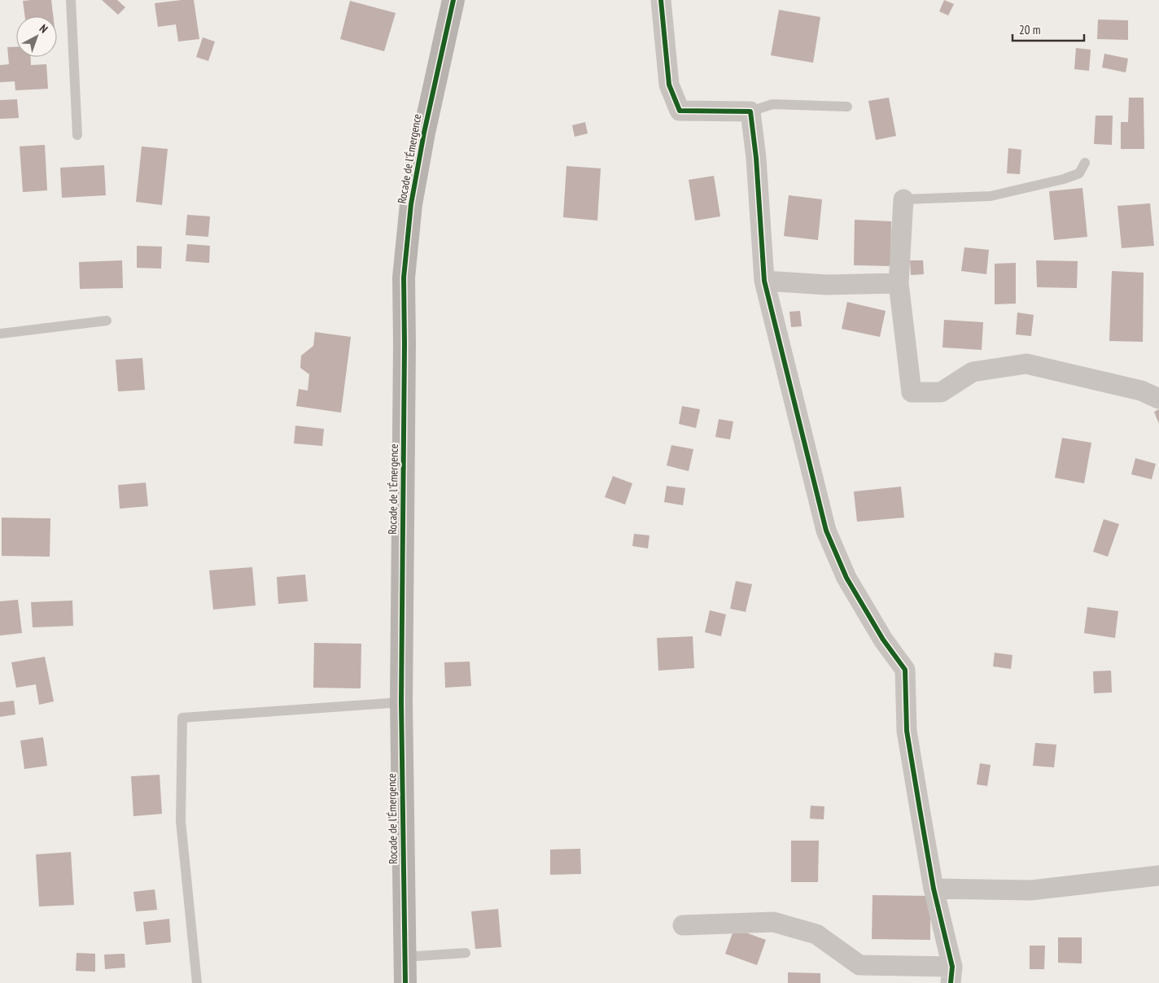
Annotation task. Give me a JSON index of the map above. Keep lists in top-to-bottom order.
{
  "streets": {
    "street": ["Rocade de l'Émergence"]
  },
  "scale_bar": "20 m",
  "north": "top right"
}
